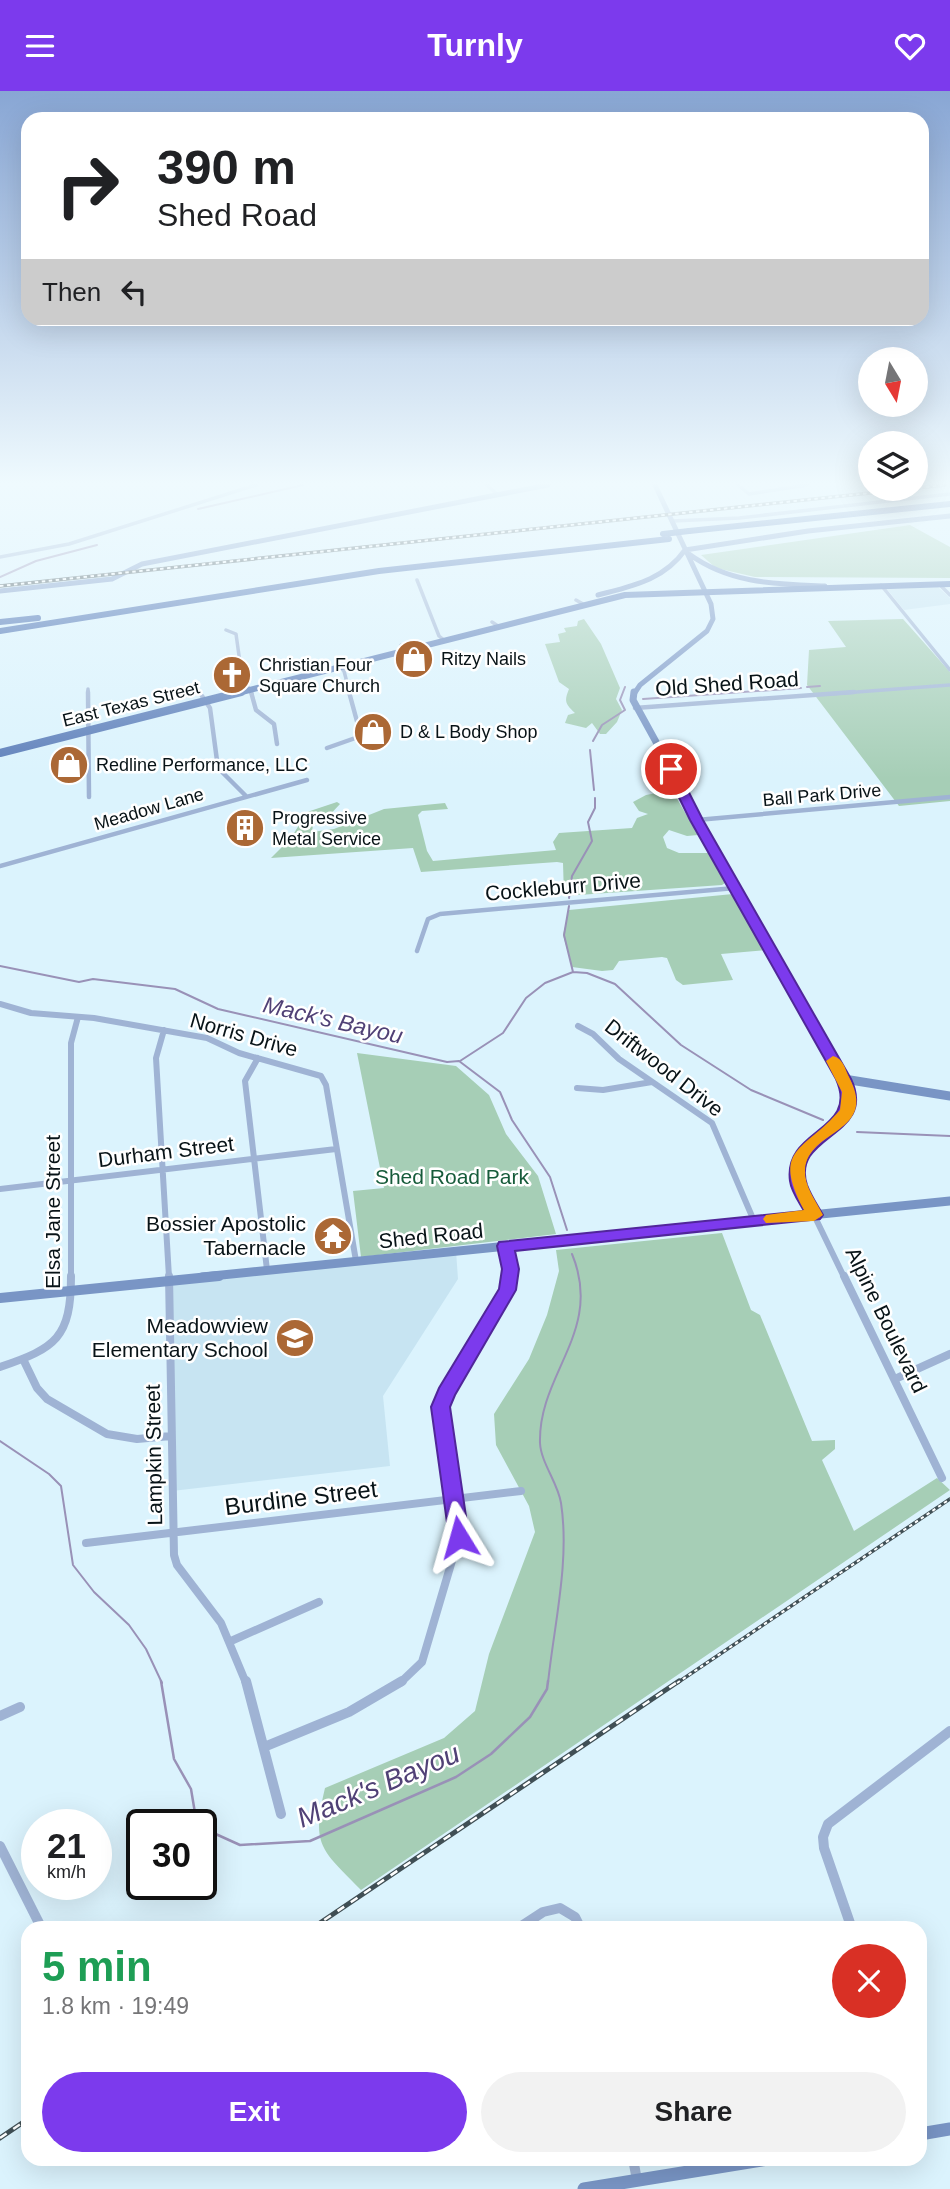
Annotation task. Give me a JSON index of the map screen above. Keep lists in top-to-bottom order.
{
  "streets": {
    "main road": ["East Texas Street"],
    "street": [
      "Old Shed Road",
      "Ball Park Drive",
      "Meadow Lane",
      "Cockleburr Drive",
      "Norris Drive",
      "Driftwood Drive",
      "Durham Street",
      "Elsa Jane Street",
      "Shed Road",
      "Alpine Boulevard",
      "Lampkin Street",
      "Burdine Street"
    ]
  },
  "crossings": [
    ["Old Shed Road", "Ball Park Drive"],
    ["Old Shed Road", "Cockleburr Drive"],
    ["Old Shed Road", "Shed Road"],
    ["Old Shed Road", "Alpine Boulevard"],
    ["Norris Drive", "Durham Street"],
    ["Norris Drive", "Elsa Jane Street"],
    ["Norris Drive", "Lampkin Street"],
    ["Driftwood Drive", "Shed Road"],
    ["Durham Street", "Elsa Jane Street"],
    ["Durham Street", "Lampkin Street"],
    ["Elsa Jane Street", "Shed Road"],
    ["Shed Road", "Alpine Boulevard"],
    ["Shed Road", "Lampkin Street"],
    ["Lampkin Street", "Burdine Street"]
  ],
  "water": ["Mack's Bayou"],
  "parks": ["Shed Road Park"],
  "places": {
    "shop": ["Ritzy Nails", "D & L Body Shop", "Redline Performance, LLC"],
    "church": ["Christian Four Square Church"],
    "building": ["Progressive Metal Service"],
    "temple": ["Bossier Apostolic Tabernacle"],
    "school or university": ["Meadowview Elementary School"]
  },
  "north": "bottom",
  "page": {
    "header": "Turnly",
    "turn": ["390 m", "Shed Road"],
    "then": "Then",
    "speed": "21 km/h",
    "limit": "30",
    "heading": ["5 min", "1.8 km · 19:49"],
    "buttons": ["Exit", "Share"]
  }
}
